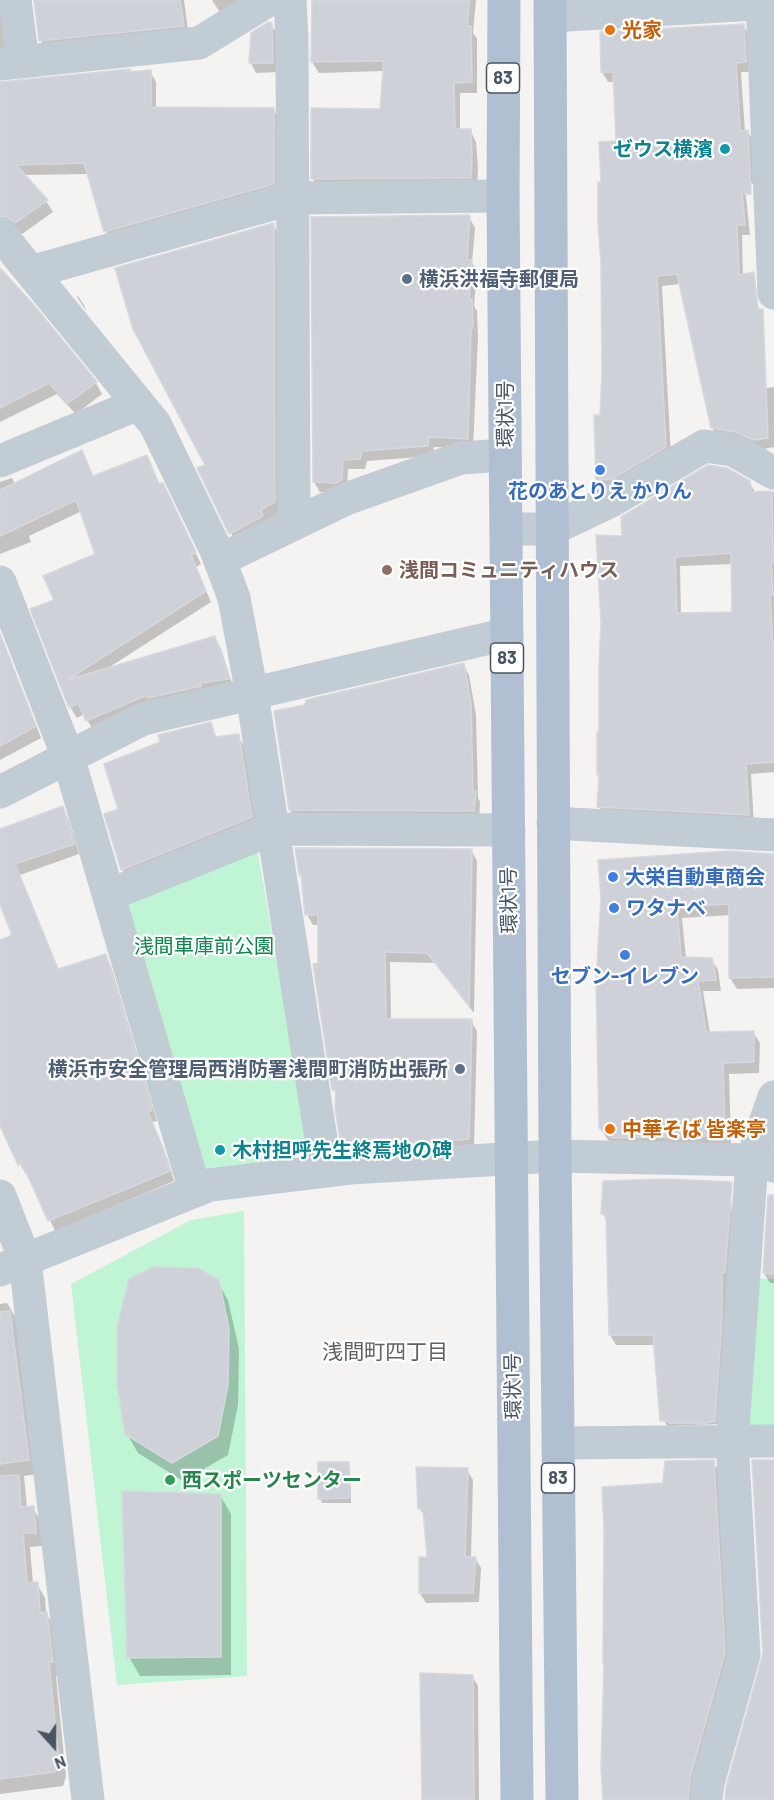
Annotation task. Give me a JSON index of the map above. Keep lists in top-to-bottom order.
{
  "streets": {
    "main road": ["83", "環状1号"]
  },
  "districts": ["浅間町四丁目"],
  "parks": ["浅間車庫前公園"],
  "places": [
    "光家",
    "ゼウス横濱",
    "横浜洪福寺郵便局",
    "花のあとりえ かりん",
    "浅間コミュニティハウス",
    "大栄自動車商会",
    "ワタナベ",
    "セブン-イレブン",
    "横浜市安全管理局西消防署浅間町消防出張所",
    "中華そば 皆楽亭",
    "木村担呼先生終焉地の碑",
    "西スポーツセンター"
  ],
  "north": "bottom"
}
